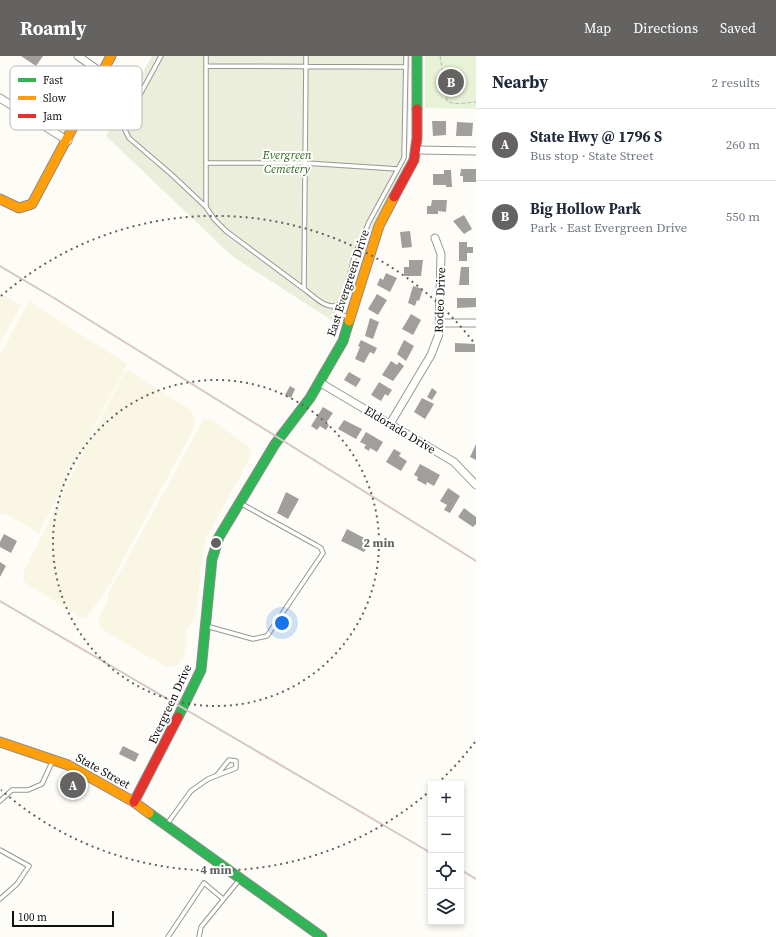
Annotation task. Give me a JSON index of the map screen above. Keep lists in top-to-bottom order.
{
  "streets": {
    "street": [
      "East Evergreen Drive",
      "Rodeo Drive",
      "Eldorado Drive",
      "Evergreen Drive",
      "State Street"
    ]
  },
  "crossings": [
    ["East Evergreen Drive", "Eldorado Drive"],
    ["East Evergreen Drive", "Evergreen Drive"],
    ["Rodeo Drive", "Eldorado Drive"],
    ["Evergreen Drive", "State Street"]
  ],
  "parks": ["Evergreen Cemetery"],
  "legend": ["Fast", "Slow", "Jam"],
  "scale_bar": "100 m",
  "page": {
    "header": "Roamly",
    "nav": ["Map", "Directions", "Saved"],
    "heading": ["Nearby", "2 results"],
    "pins": ["B", "A"],
    "list": [
      {
        "mark": "A",
        "name": "State Hwy @ 1796 S",
        "note": "Bus stop · State Street",
        "value": "260 m"
      },
      {
        "mark": "B",
        "name": "Big Hollow Park",
        "note": "Park · East Evergreen Drive",
        "value": "550 m"
      }
    ],
    "map_buttons": ["+", "−"],
    "scale": "100 m"
  },
  "rings": ["2 min", "4 min"]
}
